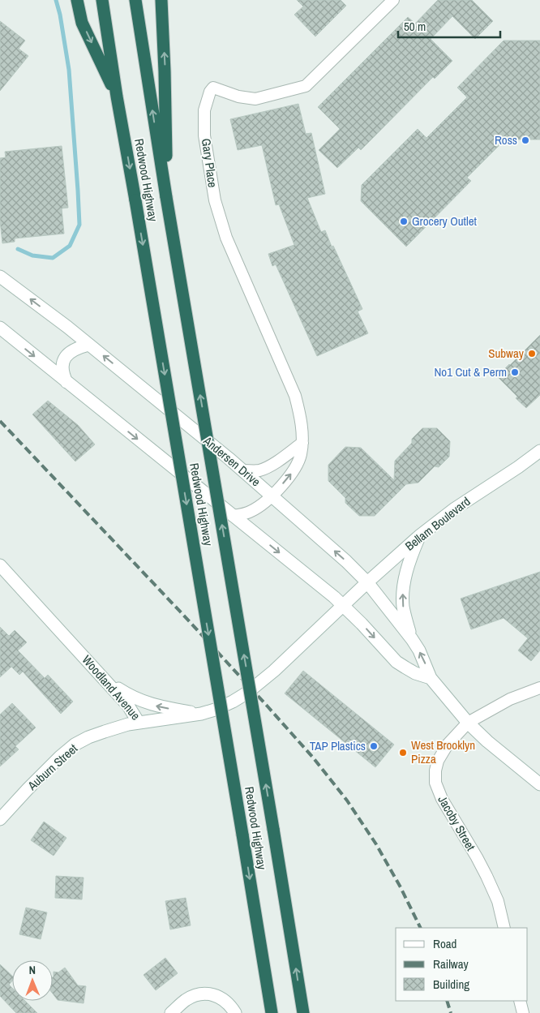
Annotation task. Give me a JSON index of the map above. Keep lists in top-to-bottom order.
{
  "streets": {
    "highway": ["Redwood Highway"],
    "main road": [
      "Andersen Drive",
      "Bellam Boulevard",
      "Woodland Avenue",
      "Auburn Street"
    ],
    "street": ["Gary Place", "Jacoby Street"]
  },
  "crossings": [
    ["Gary Place", "Andersen Drive"],
    ["Andersen Drive", "Bellam Boulevard"],
    ["Andersen Drive", "Jacoby Street"],
    ["Bellam Boulevard", "Woodland Avenue"],
    ["Woodland Avenue", "Auburn Street"]
  ],
  "places": [
    "Ross",
    "Grocery Outlet",
    "Subway",
    "No1 Cut & Perm",
    "TAP Plastics",
    "West Brooklyn Pizza"
  ],
  "legend": ["Road", "Railway", "Building"],
  "scale_bar": "50 m",
  "north": "top"
}
